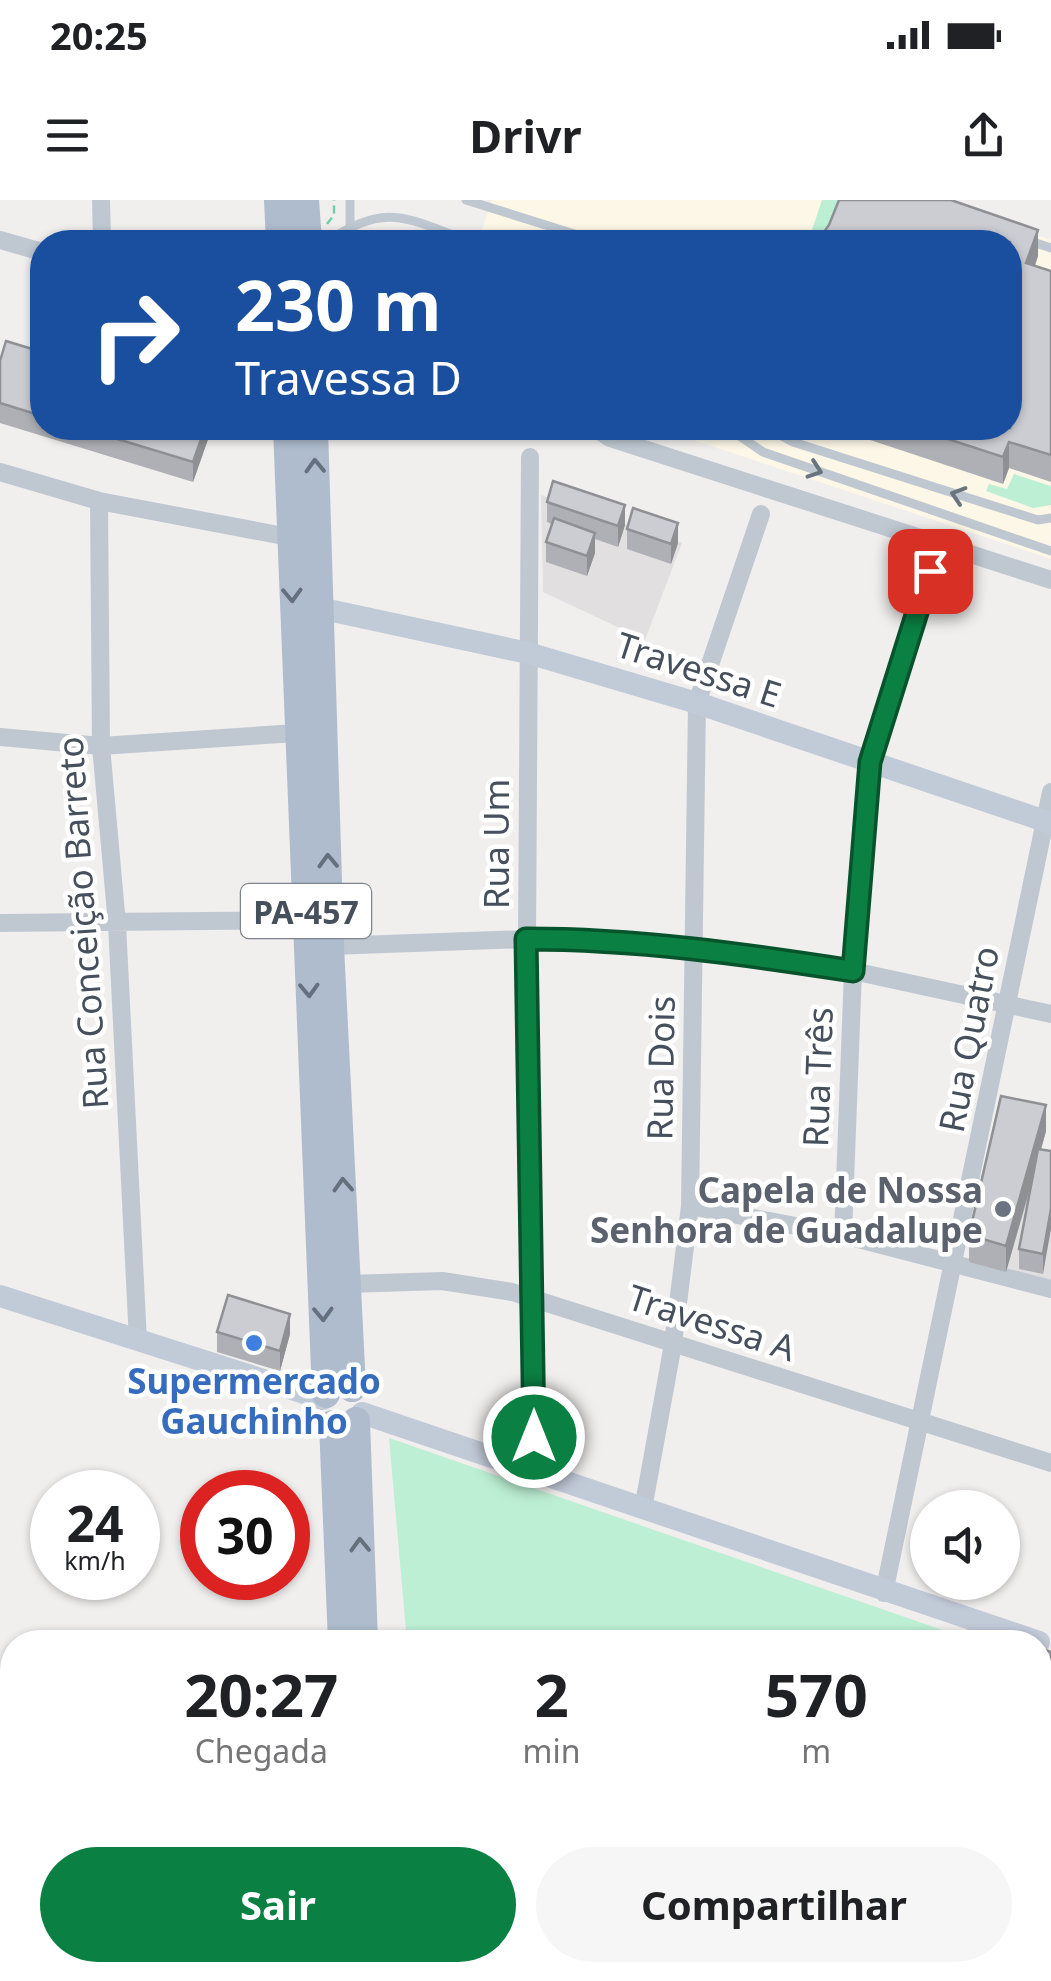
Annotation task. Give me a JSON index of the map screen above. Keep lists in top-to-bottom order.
{
  "streets": {
    "main road": ["PA-457"],
    "street": [
      "Travessa E",
      "Rua Um",
      "Rua Conceição Barreto",
      "Rua Quatro",
      "Rua Dois",
      "Rua Três",
      "Travessa A"
    ]
  },
  "crossings": [
    ["Travessa E", "Rua Um"],
    ["Travessa E", "PA-457"],
    ["Travessa E", "Rua Quatro"],
    ["Travessa E", "Rua Dois"],
    ["Travessa E", "Rua Três"],
    ["Rua Um", "Travessa A"],
    ["PA-457", "Travessa A"],
    ["Rua Quatro", "Travessa A"],
    ["Rua Dois", "Travessa A"]
  ],
  "places": ["Capela de Nossa Senhora de Guadalupe", "Supermercado Gauchinho"],
  "page": {
    "status": "20:25",
    "header": "Drivr",
    "turn": ["230 m", "Travessa D"],
    "speed": "24 km/h",
    "limit": "30",
    "eta": [
      "20:27",
      "Chegada",
      "2",
      "min",
      "570",
      "m"
    ],
    "buttons": ["Sair", "Compartilhar"]
  }
}
